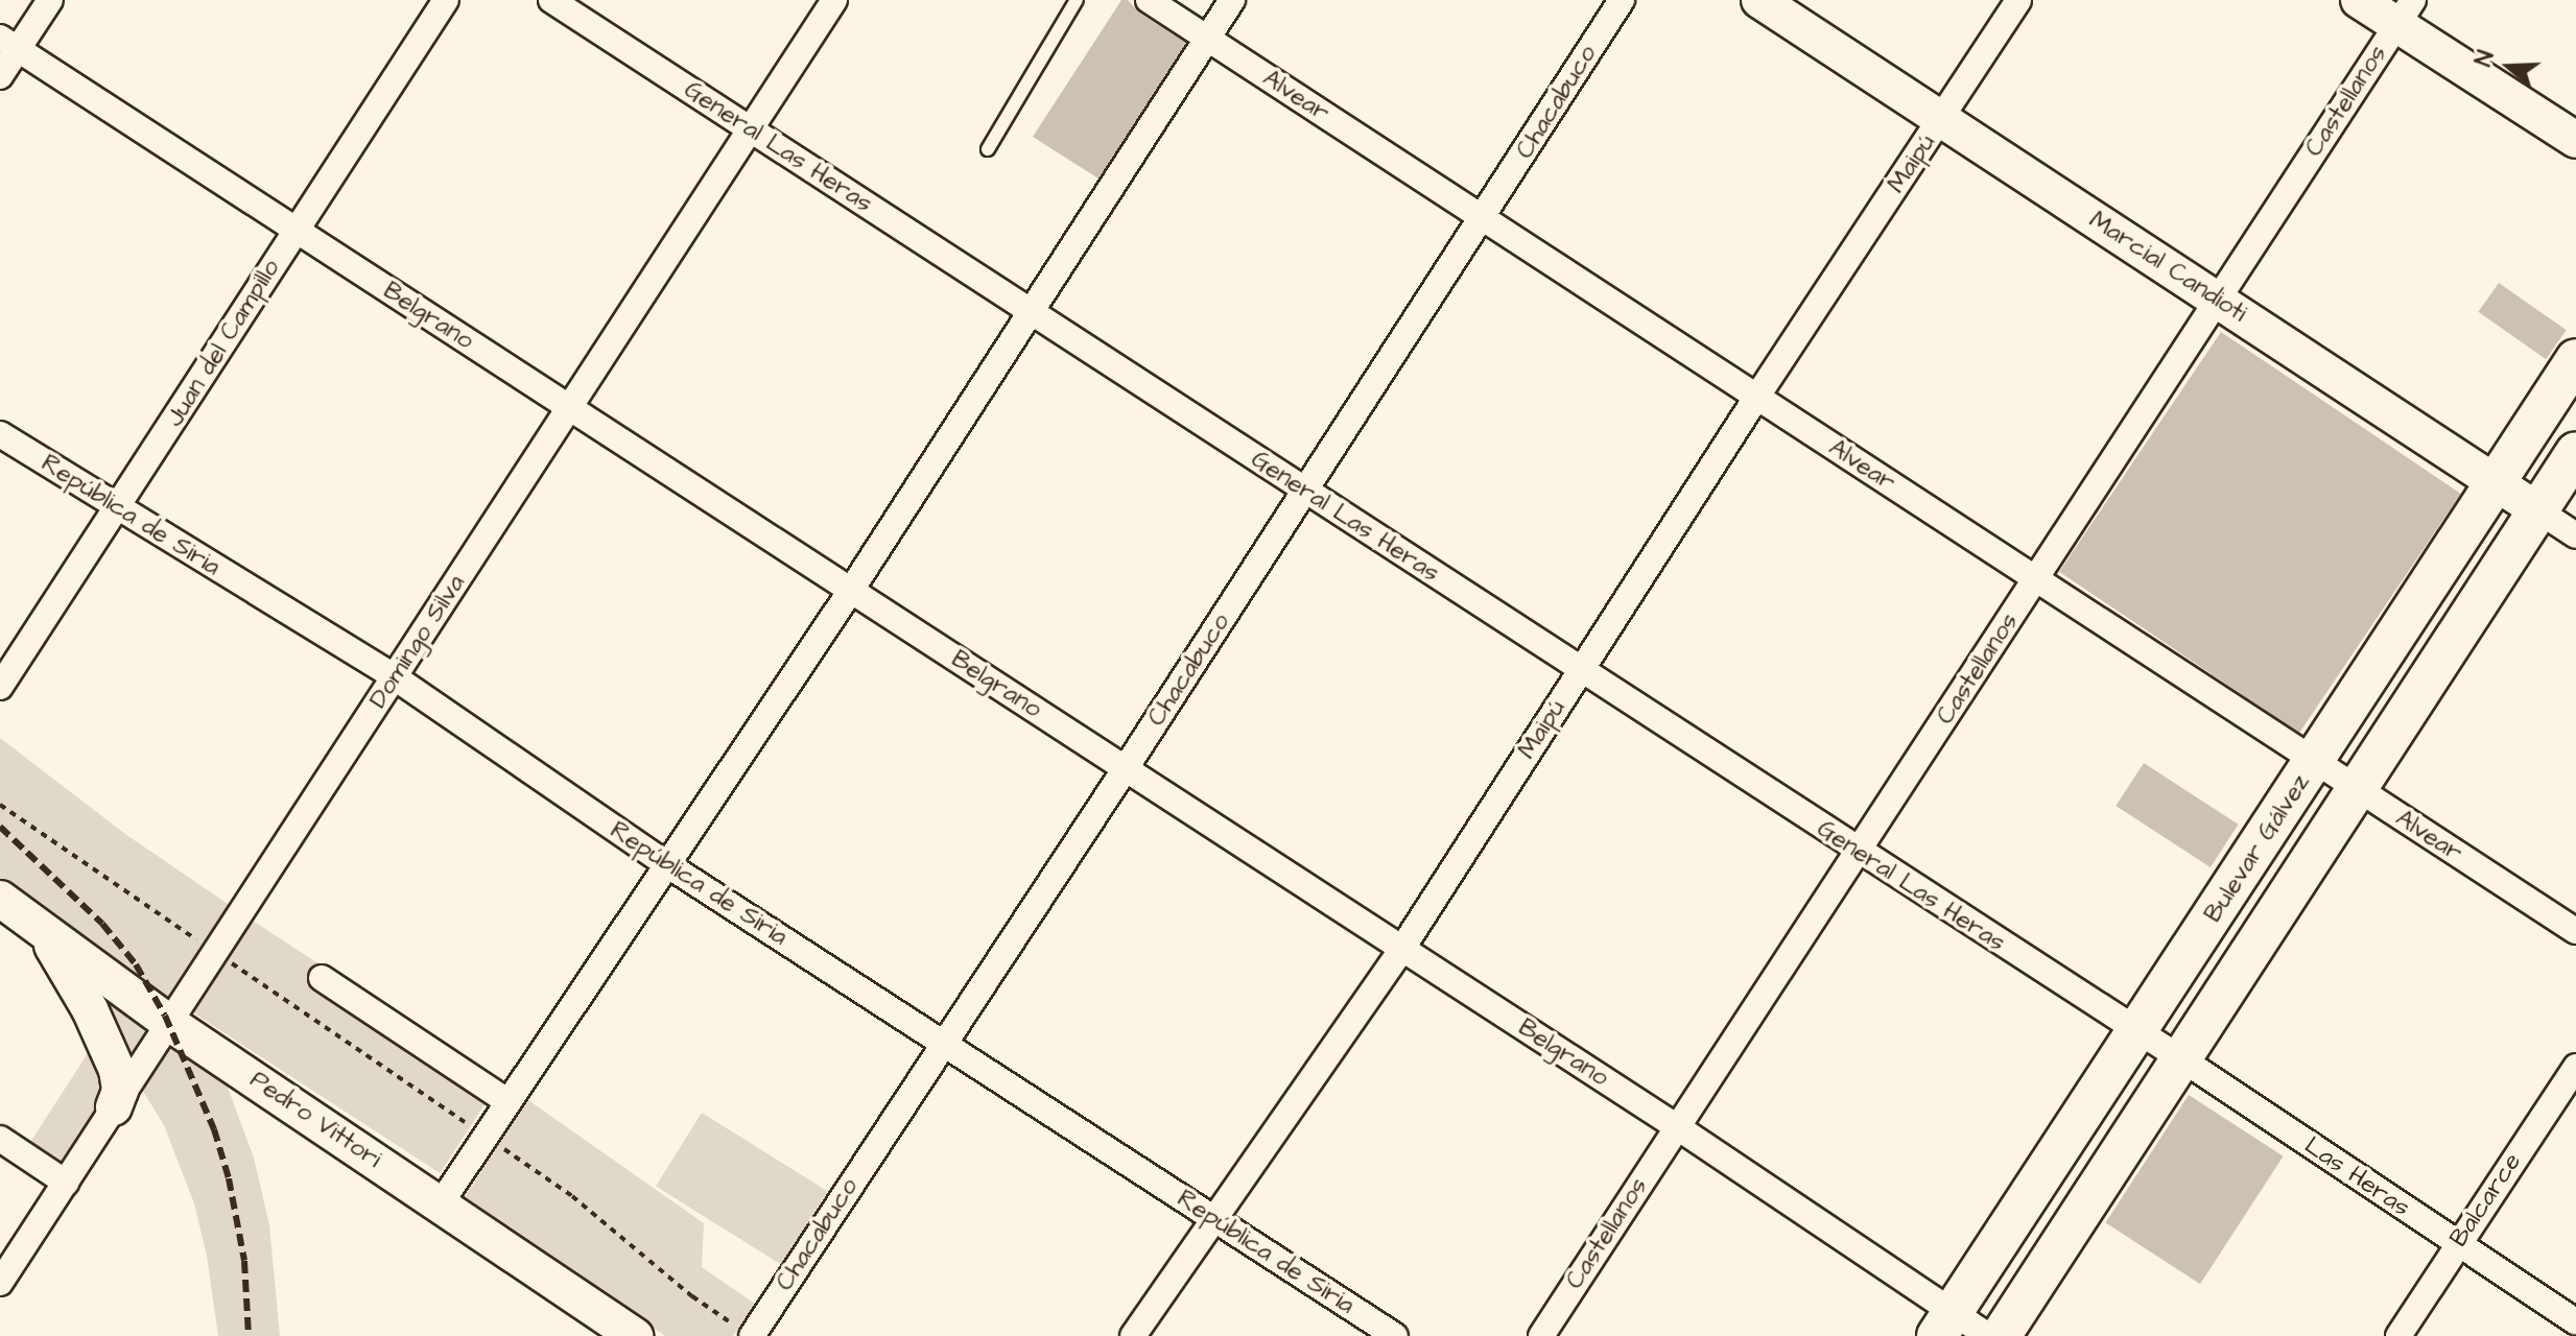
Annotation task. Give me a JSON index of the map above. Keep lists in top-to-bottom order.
{
  "streets": {
    "main road": ["Marcial Candioti", "Bulevar Gálvez", "Pedro Vittori"],
    "street": [
      "Alvear",
      "Castellanos",
      "Chacabuco",
      "General Las Heras",
      "Maipú",
      "Belgrano",
      "Juan del Campillo",
      "República de Siria",
      "Domingo Silva",
      "Las Heras",
      "Balcarce"
    ]
  },
  "crossings": [
    ["Alvear", "Castellanos"],
    ["Alvear", "Chacabuco"],
    ["Alvear", "Maipú"],
    ["Alvear", "Bulevar Gálvez"],
    ["Castellanos", "General Las Heras"],
    ["Castellanos", "Marcial Candioti"],
    ["Castellanos", "Belgrano"],
    ["Chacabuco", "General Las Heras"],
    ["Chacabuco", "Belgrano"],
    ["Chacabuco", "República de Siria"],
    ["General Las Heras", "Maipú"],
    ["General Las Heras", "Domingo Silva"],
    ["General Las Heras", "Bulevar Gálvez"],
    ["General Las Heras", "Las Heras"],
    ["Maipú", "Marcial Candioti"],
    ["Maipú", "Belgrano"],
    ["Maipú", "República de Siria"],
    ["Marcial Candioti", "Bulevar Gálvez"],
    ["Belgrano", "Juan del Campillo"],
    ["Belgrano", "Domingo Silva"],
    ["Belgrano", "Bulevar Gálvez"],
    ["Juan del Campillo", "República de Siria"],
    ["República de Siria", "Domingo Silva"],
    ["Domingo Silva", "Pedro Vittori"],
    ["Bulevar Gálvez", "Las Heras"],
    ["Las Heras", "Balcarce"]
  ],
  "north": "left"
}
